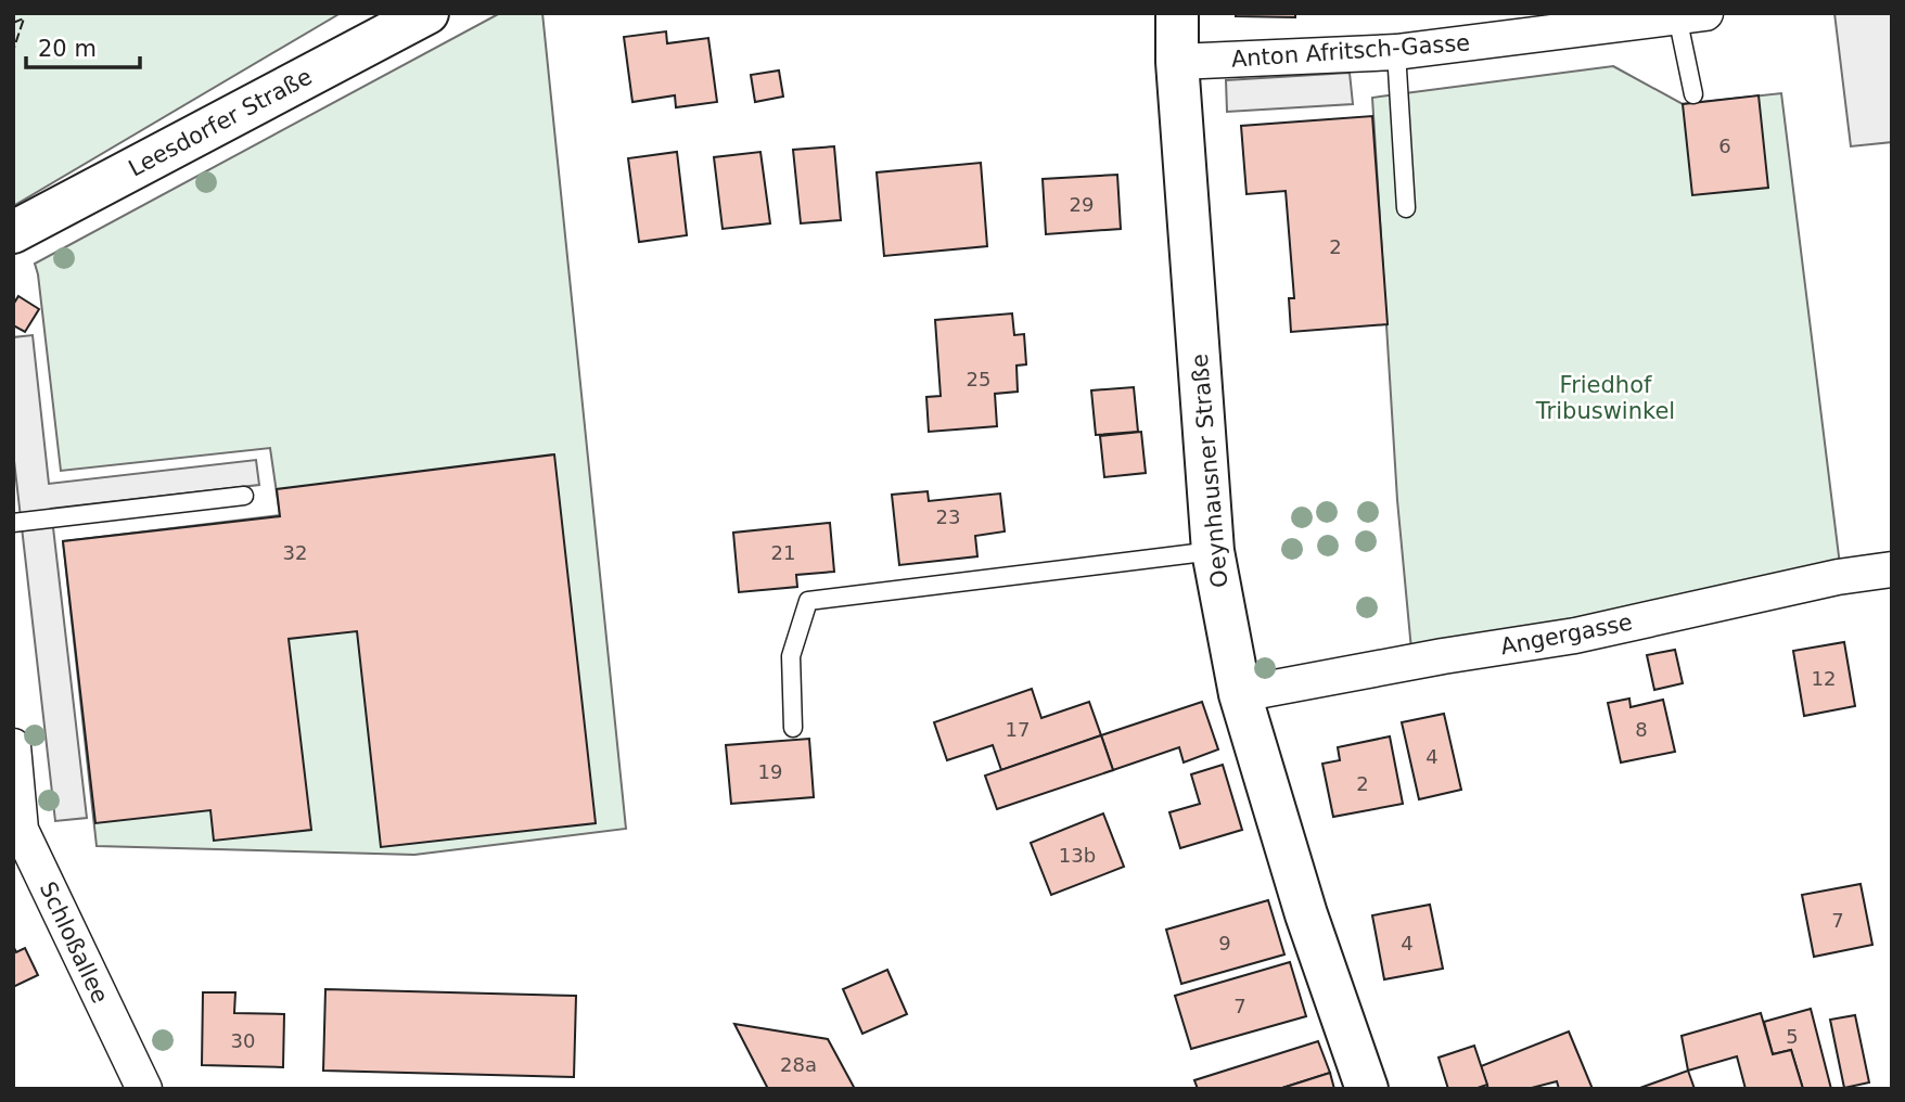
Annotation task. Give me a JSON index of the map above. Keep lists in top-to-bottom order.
{
  "streets": {
    "street": [
      "Anton Afritsch-Gasse",
      "Leesdorfer Straße",
      "Oeynhausner Straße",
      "Angergasse",
      "Schloßallee"
    ]
  },
  "crossings": [
    ["Anton Afritsch-Gasse", "Oeynhausner Straße"],
    ["Oeynhausner Straße", "Angergasse"]
  ],
  "parks": ["Friedhof Tribuswinkel"],
  "house_numbers": [
    "6",
    "29",
    "2",
    "25",
    "23",
    "32",
    "21",
    "12",
    "17",
    "8",
    "4",
    "19",
    "2",
    "13b",
    "7",
    "9",
    "4",
    "7",
    "5",
    "30",
    "28a"
  ],
  "scale_bar": "20 m"
}
